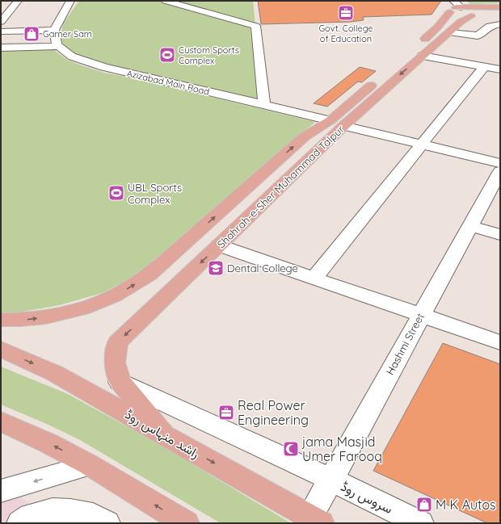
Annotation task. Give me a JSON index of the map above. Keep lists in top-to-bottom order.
{
  "streets": {
    "main road": ["Shahrah-e-Sher Muhammad Talpur", "راشد منہاس روڈ"],
    "street": ["Azizabad Main Road", "Hashmi Street", "سروس روڈ"]
  },
  "crossings": [
    ["Azizabad Main Road", "Shahrah-e-Sher Muhammad Talpur"],
    ["Shahrah-e-Sher Muhammad Talpur", "راشد منہاس روڈ"],
    ["Shahrah-e-Sher Muhammad Talpur", "سروس روڈ"],
    ["Hashmi Street", "راشد منہاس روڈ"],
    ["Hashmi Street", "سروس روڈ"]
  ],
  "places": {
    "office": ["Govt. College of Education", "Real Power Engineering"],
    "shop": ["Gamer Sam", "M K Autos"],
    "sports": ["Custom Sports Complex", "UBL Sports Complex"],
    "school or university": ["Dental College"],
    "mosque": ["jama Masjid Umer Farooq"]
  }
}
